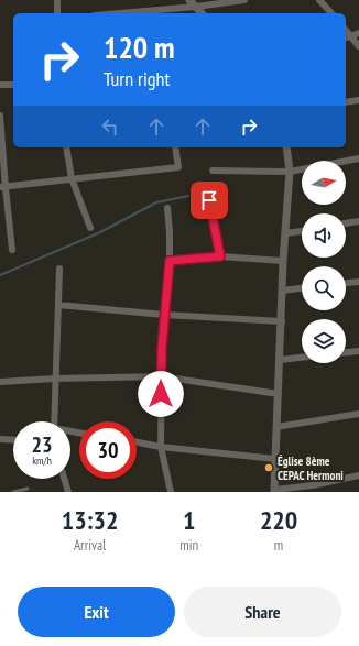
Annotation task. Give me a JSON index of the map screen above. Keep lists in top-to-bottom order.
{
  "places": ["Église 8ème CEPAC Hermoni"],
  "north": "right",
  "page": {
    "turn": ["120 m", "Turn right"],
    "speed": "23 km/h",
    "limit": "30",
    "eta": [
      "13:32",
      "Arrival",
      "1",
      "min",
      "220",
      "m"
    ],
    "buttons": ["Exit", "Share"]
  }
}
